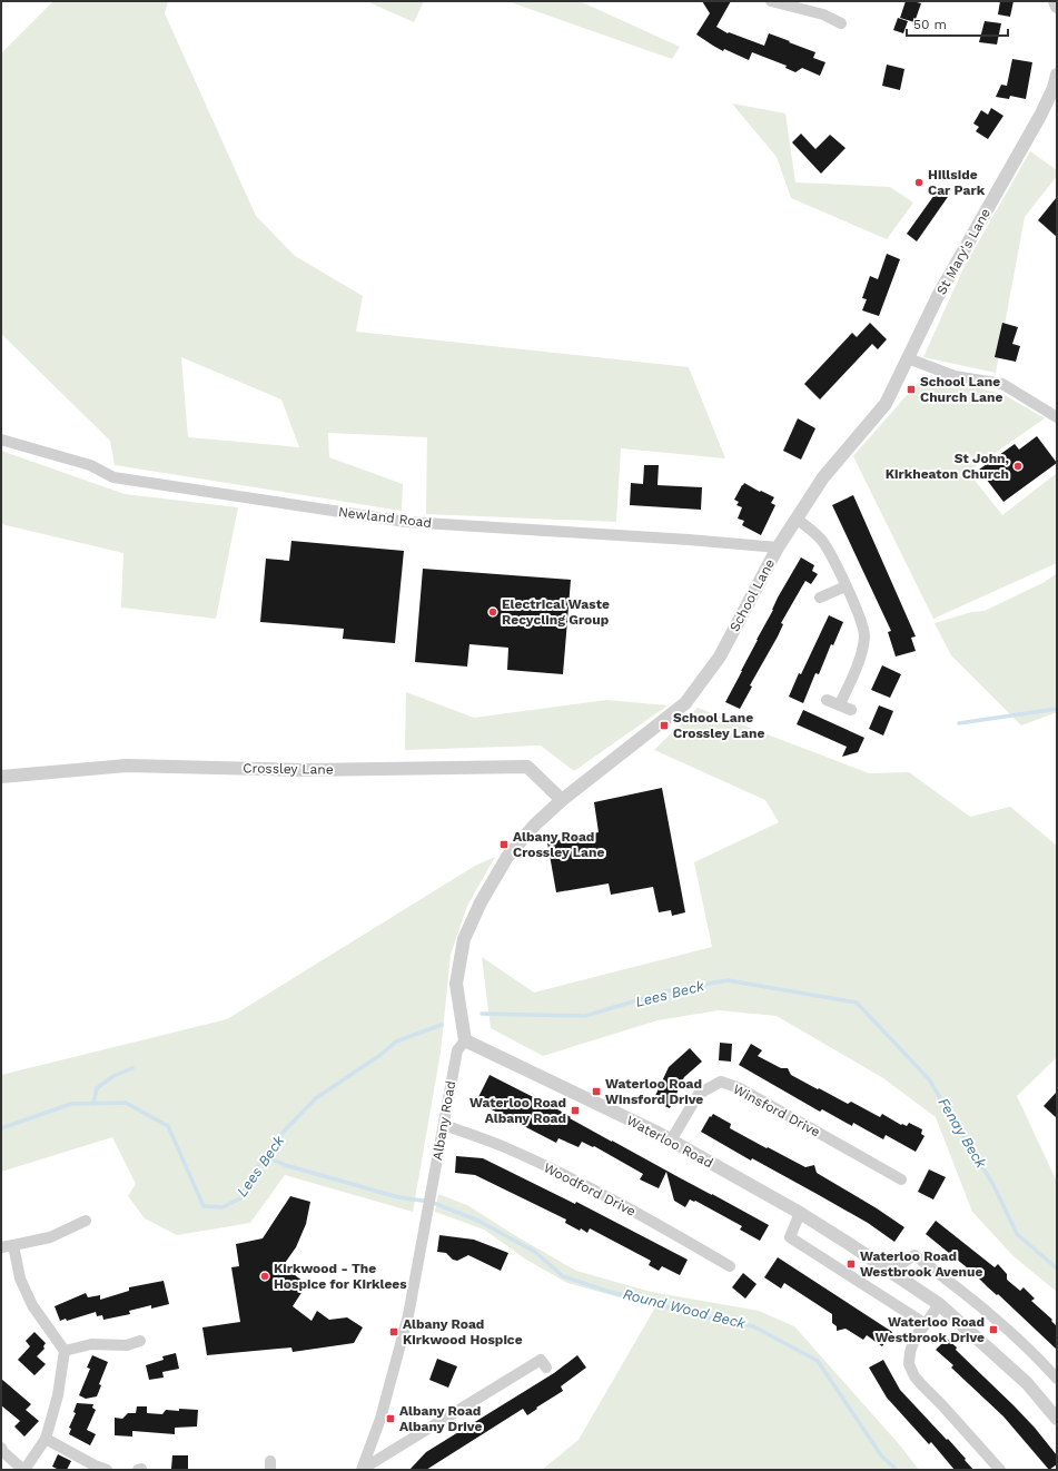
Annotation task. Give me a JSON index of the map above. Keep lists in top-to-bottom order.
{
  "streets": {
    "street": [
      "St Mary's Lane",
      "Newland Road",
      "School Lane",
      "Crossley Lane",
      "Winsford Drive",
      "Albany Road",
      "Waterloo Road",
      "Woodford Drive"
    ]
  },
  "crossings": [
    ["St Mary's Lane", "School Lane"],
    ["Newland Road", "School Lane"],
    ["School Lane", "Crossley Lane"],
    ["Winsford Drive", "Waterloo Road"],
    ["Albany Road", "Waterloo Road"],
    ["Albany Road", "Woodford Drive"]
  ],
  "water": ["Lees Beck", "Fenay Beck", "Round Wood Beck"],
  "places": {
    "other": [
      "Hillside Car Park",
      "St John, Kirkheaton Church",
      "Electrical Waste Recycling Group",
      "Kirkwood - The Hospice for Kirklees"
    ],
    "transit": [
      "School Lane Church Lane",
      "School Lane Crossley Lane",
      "Albany Road Crossley Lane",
      "Waterloo Road Winsford Drive",
      "Waterloo Road Albany Road",
      "Waterloo Road Westbrook Avenue",
      "Waterloo Road Westbrook Drive",
      "Albany Road Kirkwood Hospice",
      "Albany Road Albany Drive"
    ]
  },
  "scale_bar": "50 m"
}
